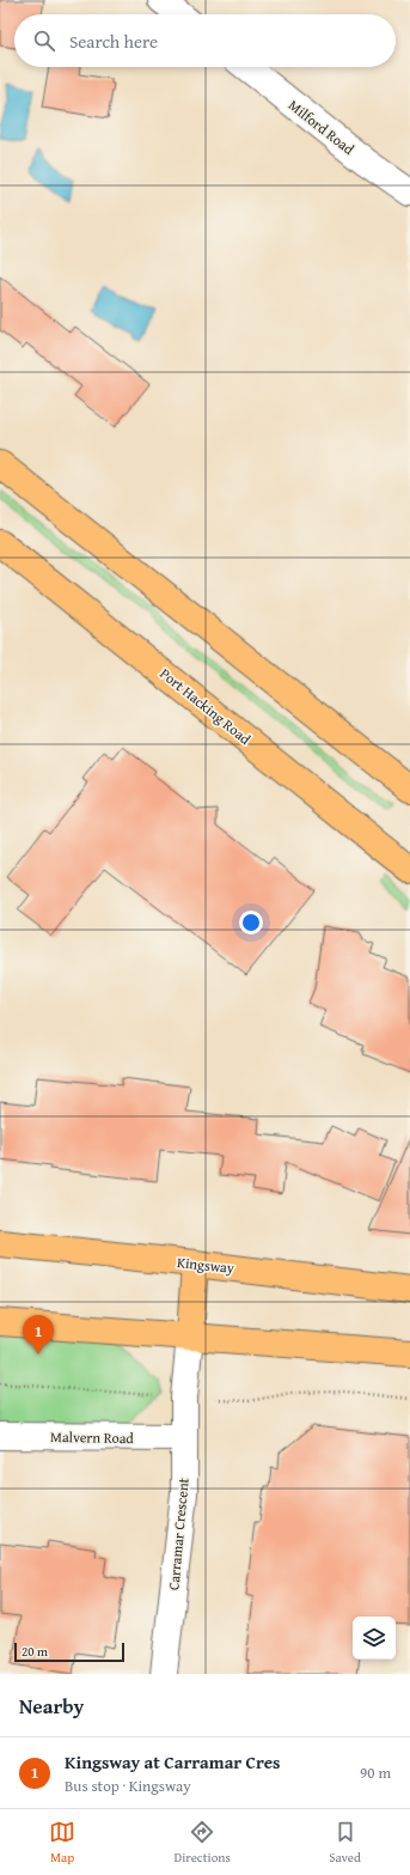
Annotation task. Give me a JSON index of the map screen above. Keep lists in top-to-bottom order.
{
  "streets": {
    "main road": ["Port Hacking Road", "Kingsway"],
    "street": ["Milford Road", "Malvern Road", "Carramar Crescent"]
  },
  "crossings": [
    ["Malvern Road", "Carramar Crescent"]
  ],
  "scale_bar": "20 m",
  "page": {
    "search": "Search here",
    "pins": "1",
    "scale": "20 m",
    "heading": "Nearby",
    "list": [
      {
        "mark": "1",
        "name": "Kingsway at Carramar Cres",
        "note": "Bus stop · Kingsway",
        "value": "90 m"
      }
    ],
    "nav": ["Map", "Directions", "Saved"]
  }
}
